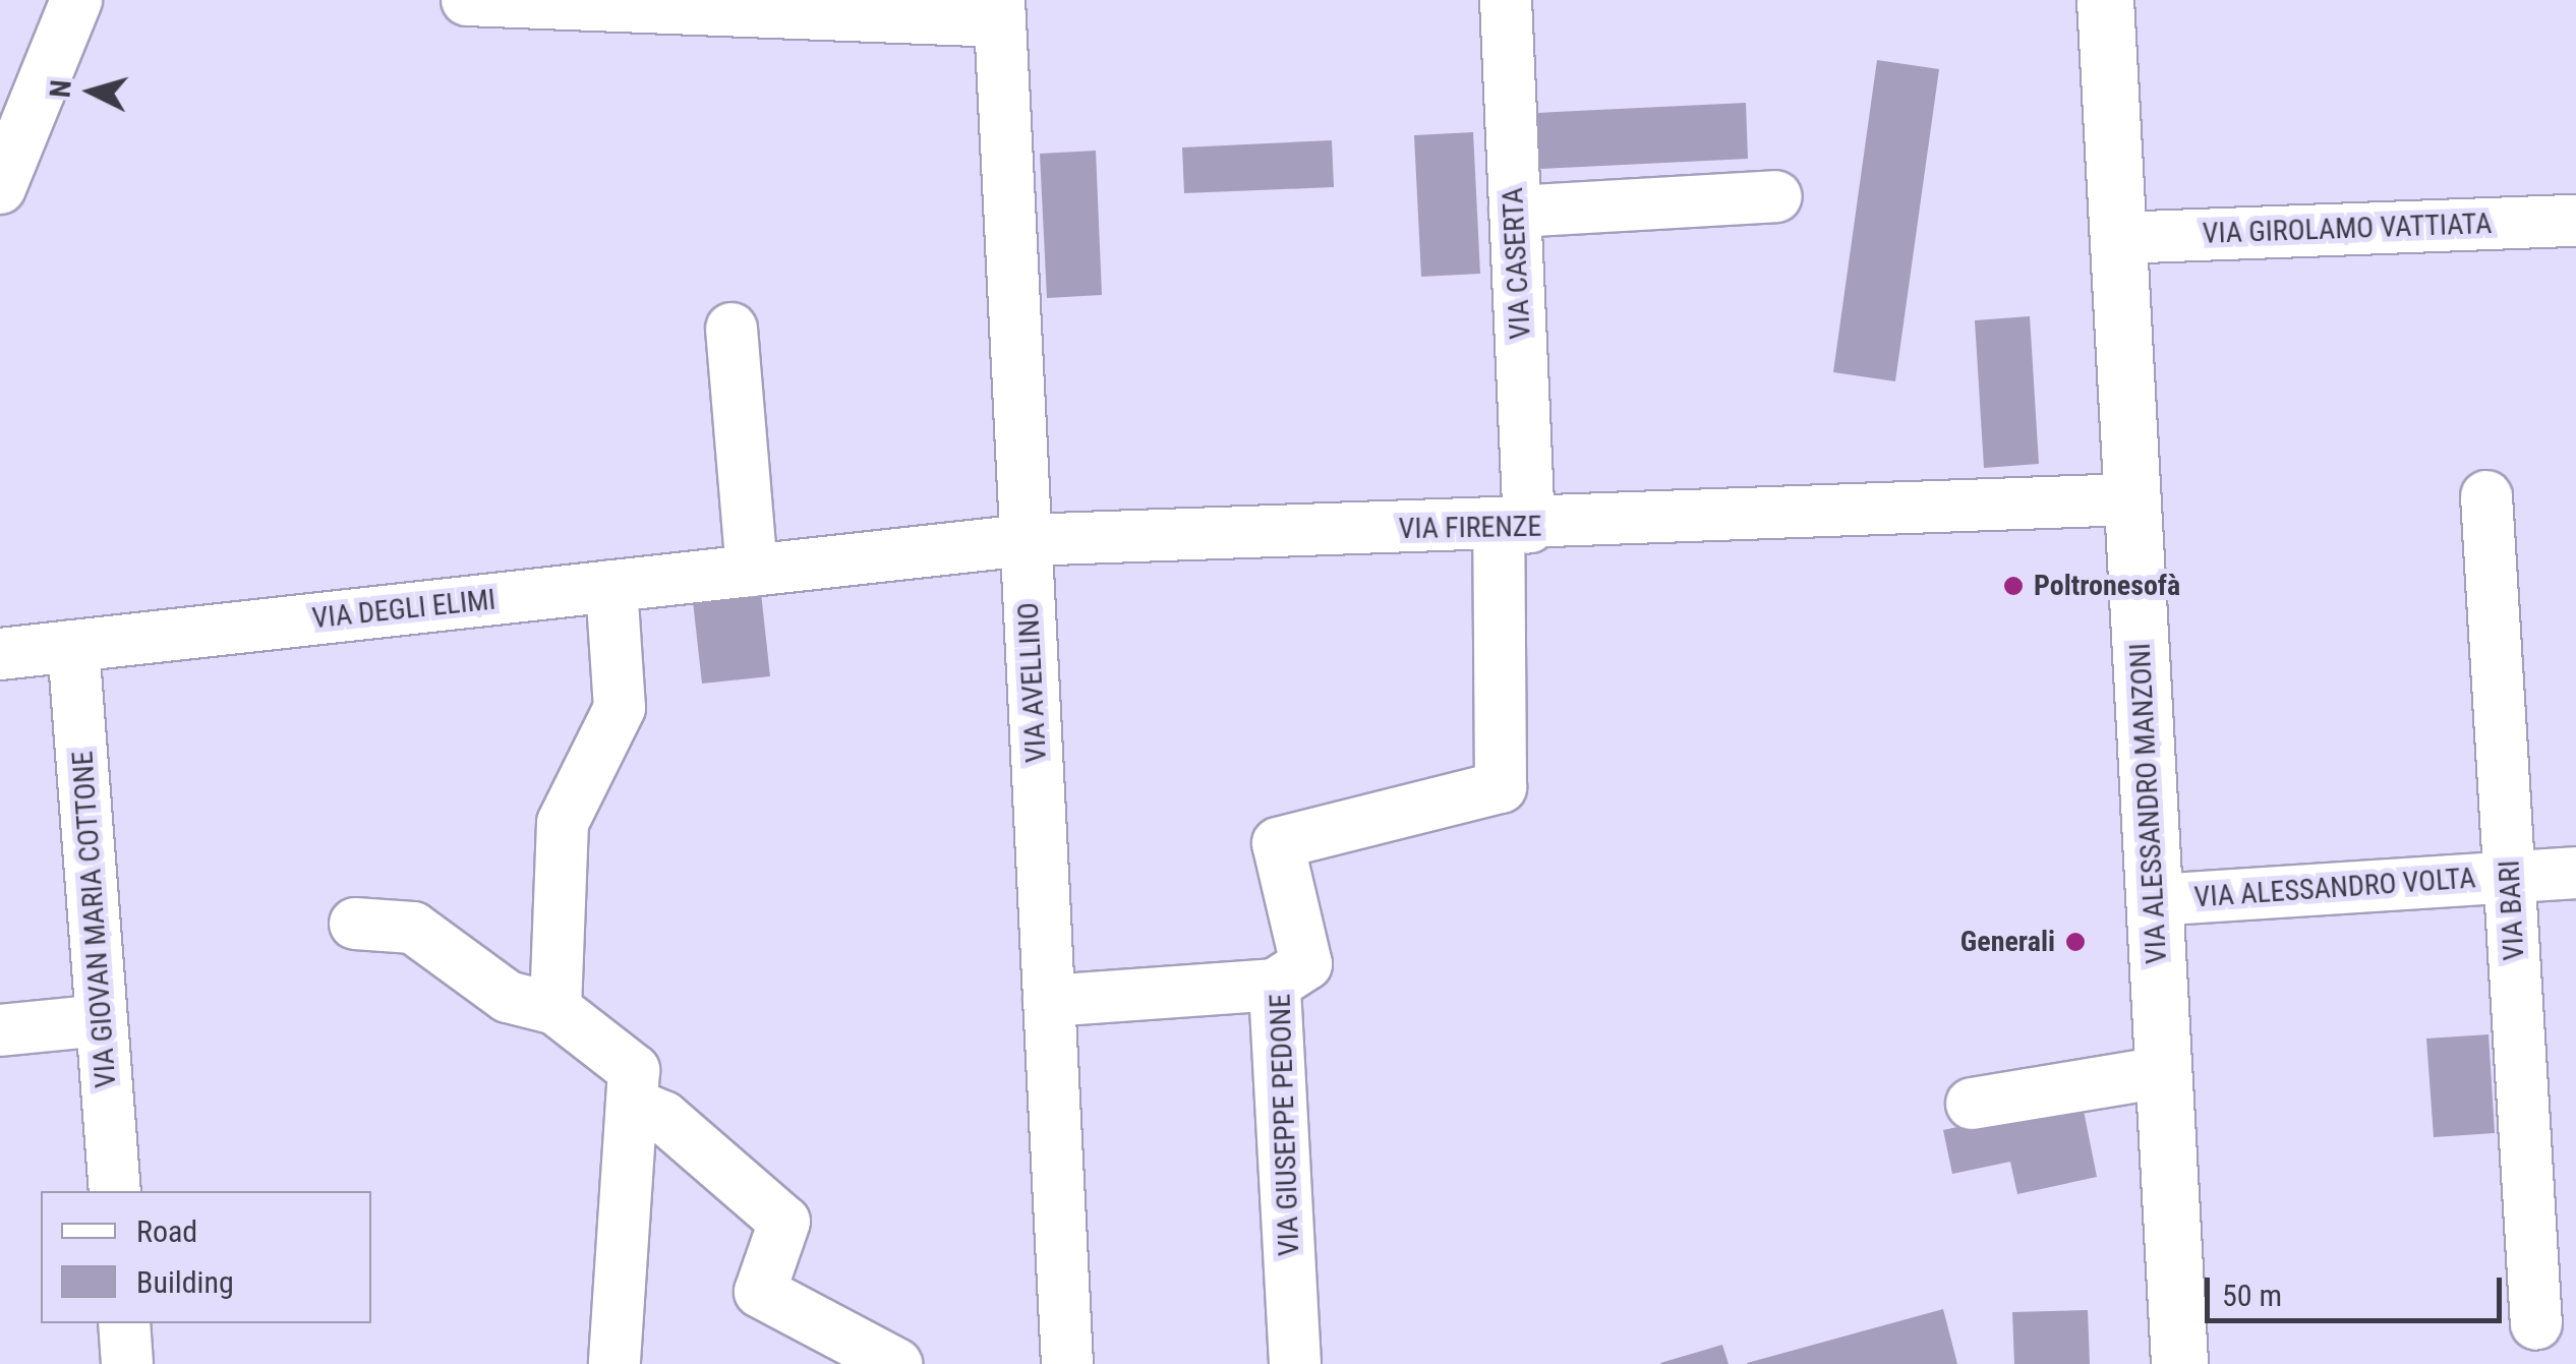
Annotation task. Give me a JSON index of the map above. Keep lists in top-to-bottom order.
{
  "streets": {
    "main road": ["VIA ALESSANDRO MANZONI"],
    "street": [
      "VIA GIROLAMO VATTIATA",
      "VIA CASERTA",
      "VIA FIRENZE",
      "VIA DEGLI ELIMI",
      "VIA AVELLINO",
      "VIA ALESSANDRO VOLTA",
      "VIA BARI",
      "VIA GIOVAN MARIA COTTONE",
      "VIA GIUSEPPE PEDONE"
    ]
  },
  "crossings": [
    ["VIA GIROLAMO VATTIATA", "VIA ALESSANDRO MANZONI"],
    ["VIA CASERTA", "VIA FIRENZE"],
    ["VIA CASERTA", "VIA GIUSEPPE PEDONE"],
    ["VIA FIRENZE", "VIA DEGLI ELIMI"],
    ["VIA FIRENZE", "VIA AVELLINO"],
    ["VIA FIRENZE", "VIA ALESSANDRO MANZONI"],
    ["VIA FIRENZE", "VIA GIUSEPPE PEDONE"],
    ["VIA DEGLI ELIMI", "VIA GIOVAN MARIA COTTONE"],
    ["VIA ALESSANDRO MANZONI", "VIA ALESSANDRO VOLTA"],
    ["VIA ALESSANDRO VOLTA", "VIA BARI"]
  ],
  "places": ["Poltronesofà", "Generali"],
  "legend": ["Road", "Building"],
  "scale_bar": "50 m",
  "north": "left"
}
